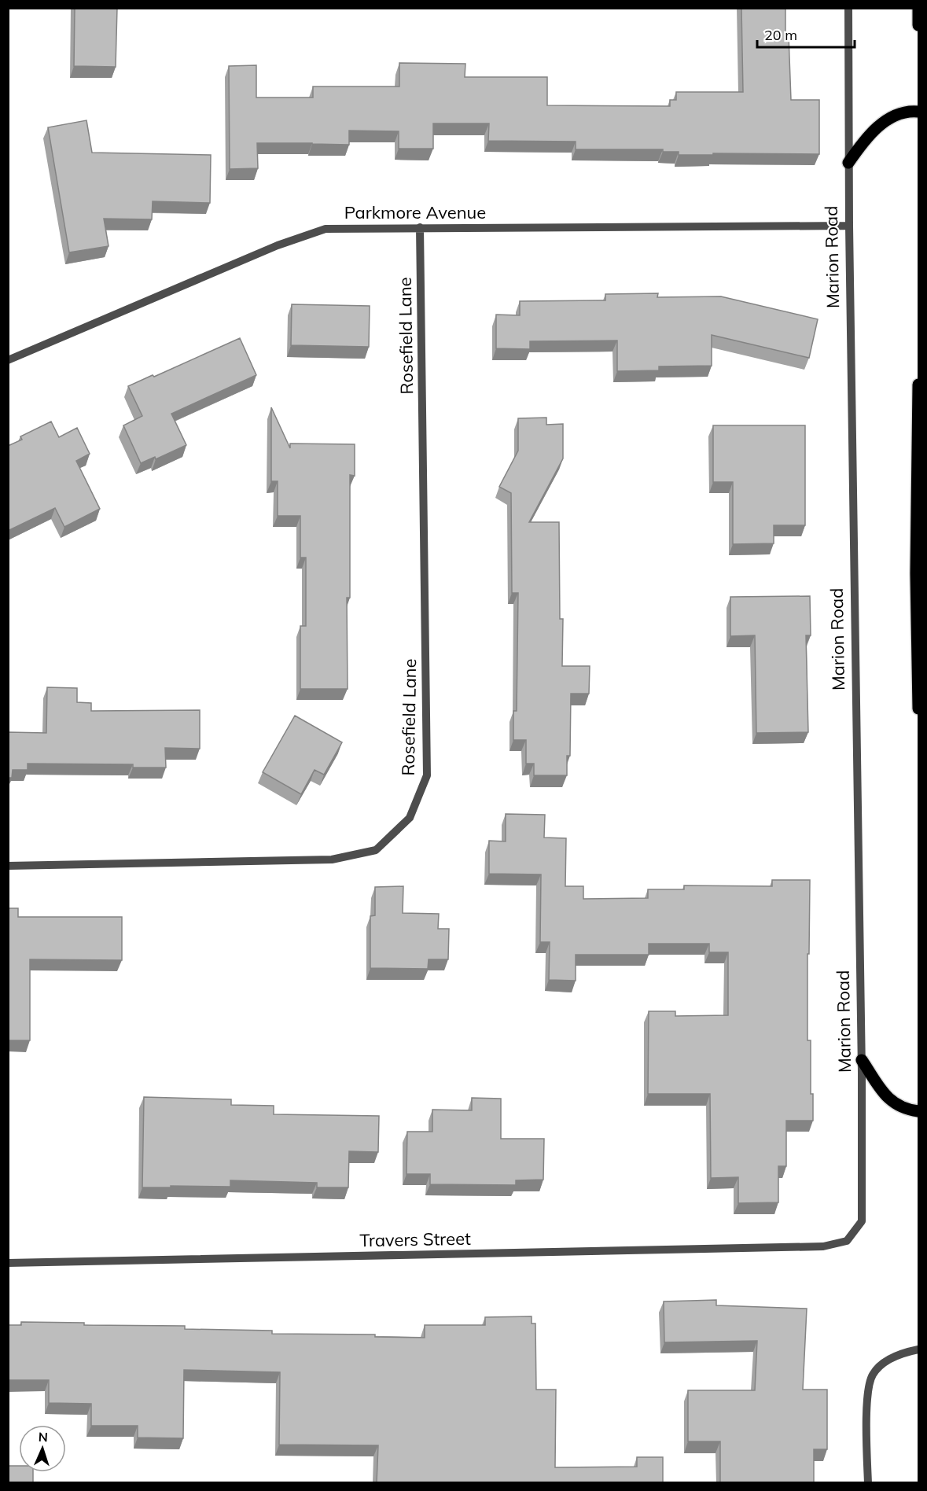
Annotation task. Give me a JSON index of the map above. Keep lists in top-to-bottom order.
{
  "streets": {
    "street": [
      "Parkmore Avenue",
      "Marion Road",
      "Rosefield Lane",
      "Travers Street"
    ]
  },
  "crossings": [
    ["Parkmore Avenue", "Marion Road"],
    ["Parkmore Avenue", "Rosefield Lane"],
    ["Marion Road", "Travers Street"]
  ],
  "scale_bar": "20 m",
  "north": "top"
}
